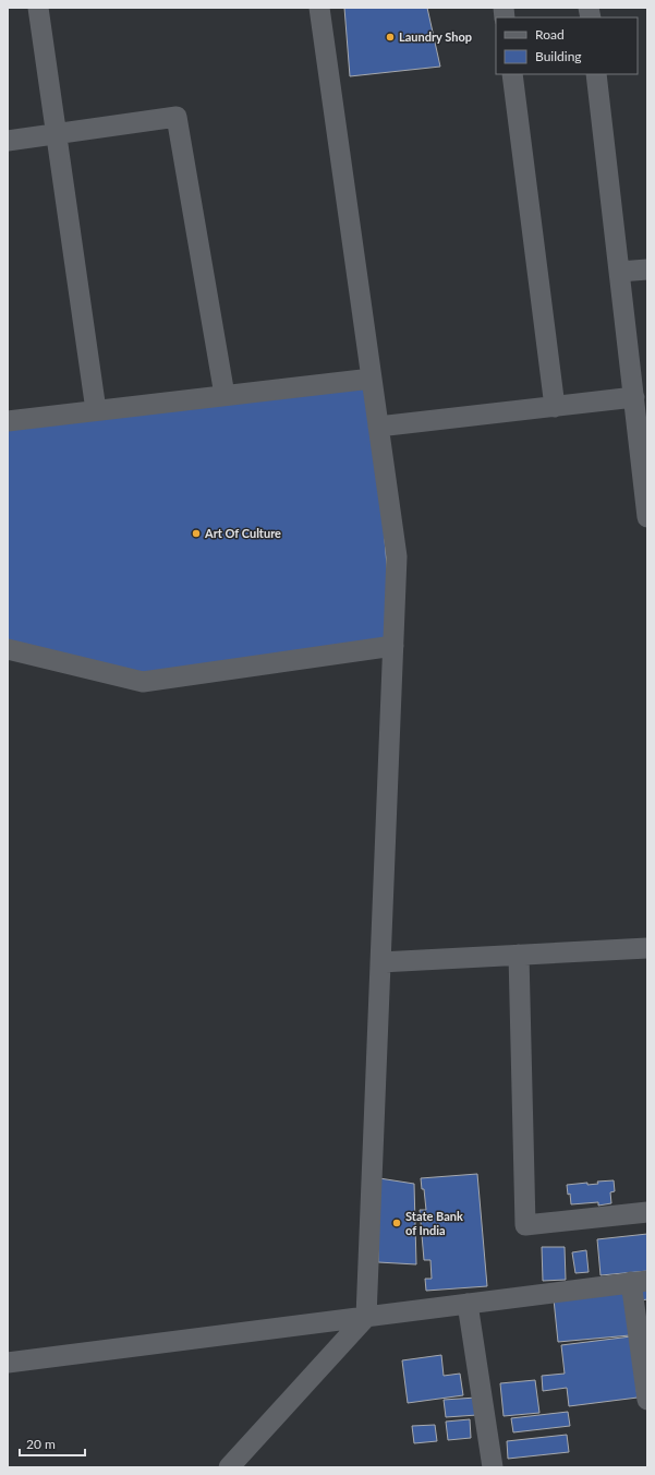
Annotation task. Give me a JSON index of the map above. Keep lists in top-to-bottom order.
{
  "places": ["Laundry Shop", "Art Of Culture", "State Bank of India"],
  "legend": ["Road", "Building"],
  "scale_bar": "20 m"
}
